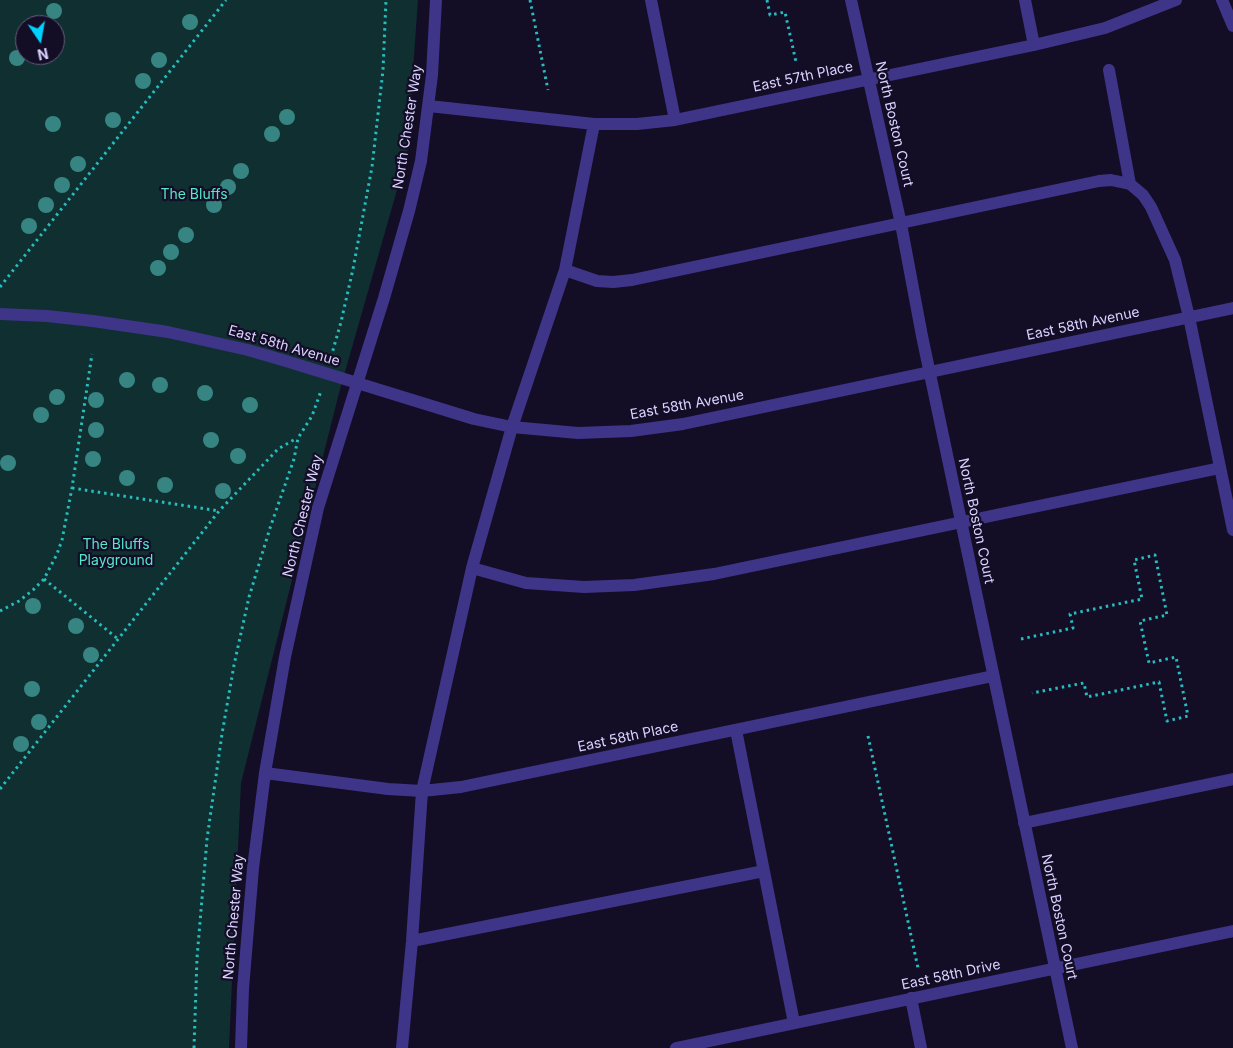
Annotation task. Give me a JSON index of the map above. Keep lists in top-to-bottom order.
{
  "streets": {
    "street": [
      "East 57th Place",
      "North Boston Court",
      "North Chester Way",
      "East 58th Avenue",
      "East 58th Place",
      "East 58th Drive"
    ]
  },
  "crossings": [
    ["East 57th Place", "North Boston Court"],
    ["East 57th Place", "North Chester Way"],
    ["North Boston Court", "East 58th Avenue"],
    ["North Boston Court", "East 58th Place"],
    ["North Boston Court", "East 58th Drive"],
    ["North Chester Way", "East 58th Avenue"],
    ["North Chester Way", "East 58th Place"]
  ],
  "parks": ["The Bluffs", "The Bluffs Playground"],
  "north": "bottom"
}
